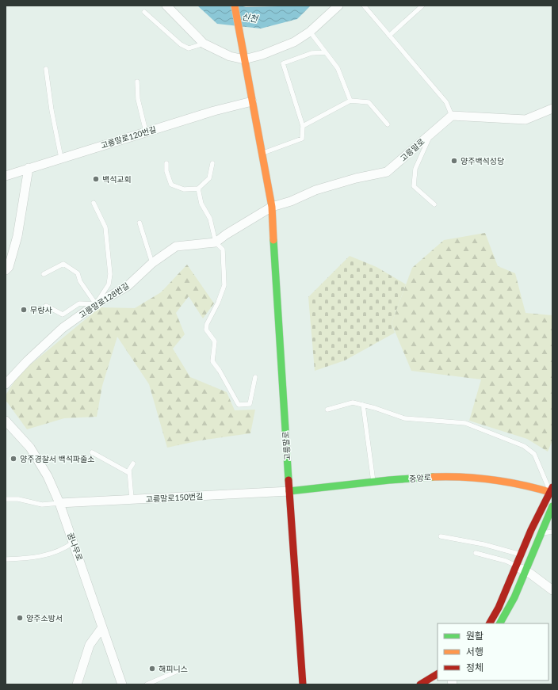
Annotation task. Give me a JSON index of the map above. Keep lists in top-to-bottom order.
{
  "streets": {
    "street": [
      "고릉말로120번길",
      "고릉말로",
      "고릉말로128번길",
      "중앙로",
      "고릉말로150번길",
      "꿈나무로"
    ]
  },
  "crossings": [
    ["고릉말로120번길", "고릉말로"],
    ["고릉말로", "중앙로"],
    ["고릉말로", "고릉말로150번길"],
    ["중앙로", "고릉말로150번길"],
    ["고릉말로150번길", "꿈나무로"]
  ],
  "water": ["신천"],
  "places": [
    "양주백석성당",
    "백석교회",
    "무량사",
    "양주경찰서 백석파출소",
    "양주소방서",
    "해피니스"
  ],
  "legend": ["원활", "서행", "정체"]
}
